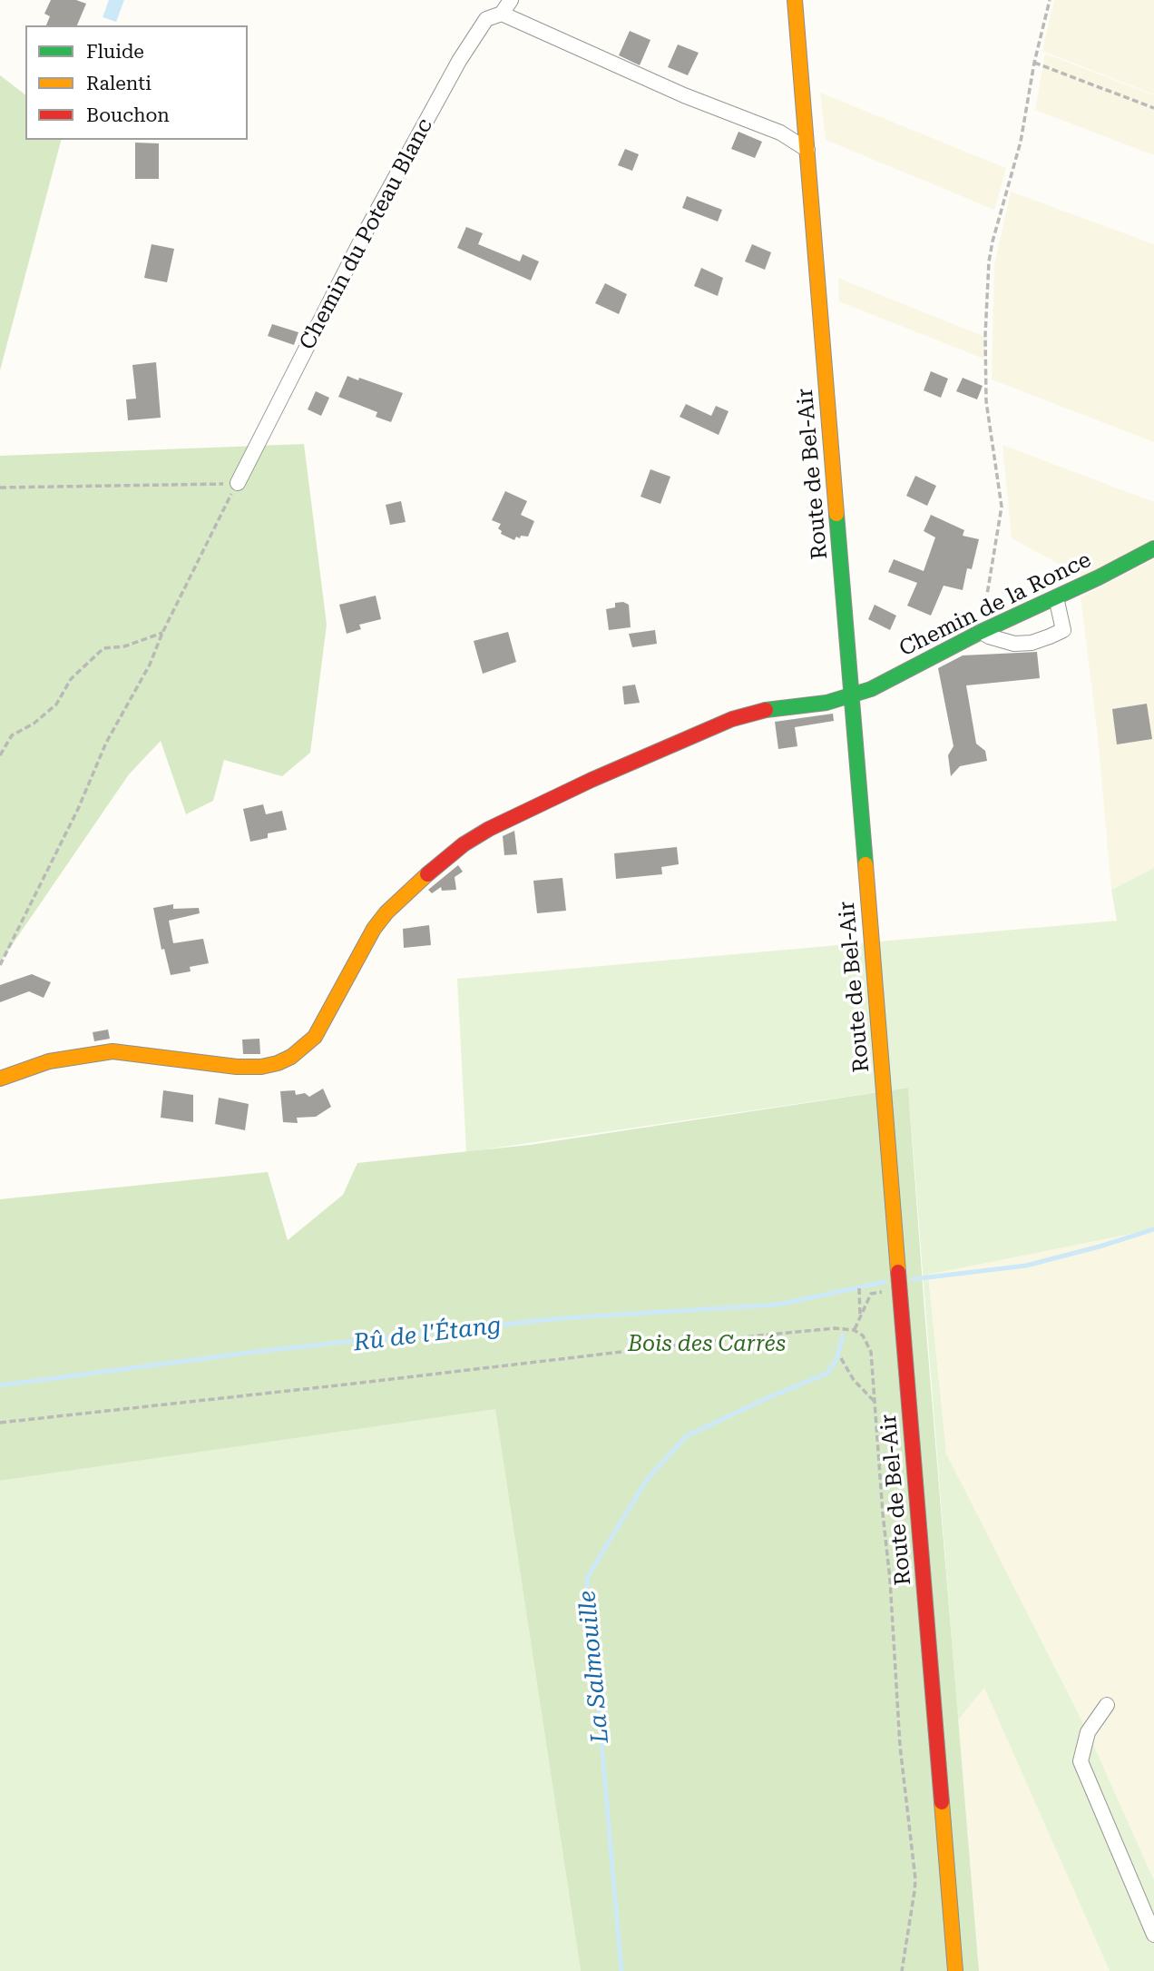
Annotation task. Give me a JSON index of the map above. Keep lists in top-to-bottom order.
{
  "streets": {
    "main road": ["Route de Bel-Air", "Chemin de la Ronce"],
    "street": ["Chemin du Poteau Blanc"]
  },
  "crossings": [
    ["Route de Bel-Air", "Chemin de la Ronce"]
  ],
  "water": ["Rû de l'Étang", "La Salmouille"],
  "parks": ["Bois des Carrés"],
  "legend": ["Fluide", "Ralenti", "Bouchon"]
}
